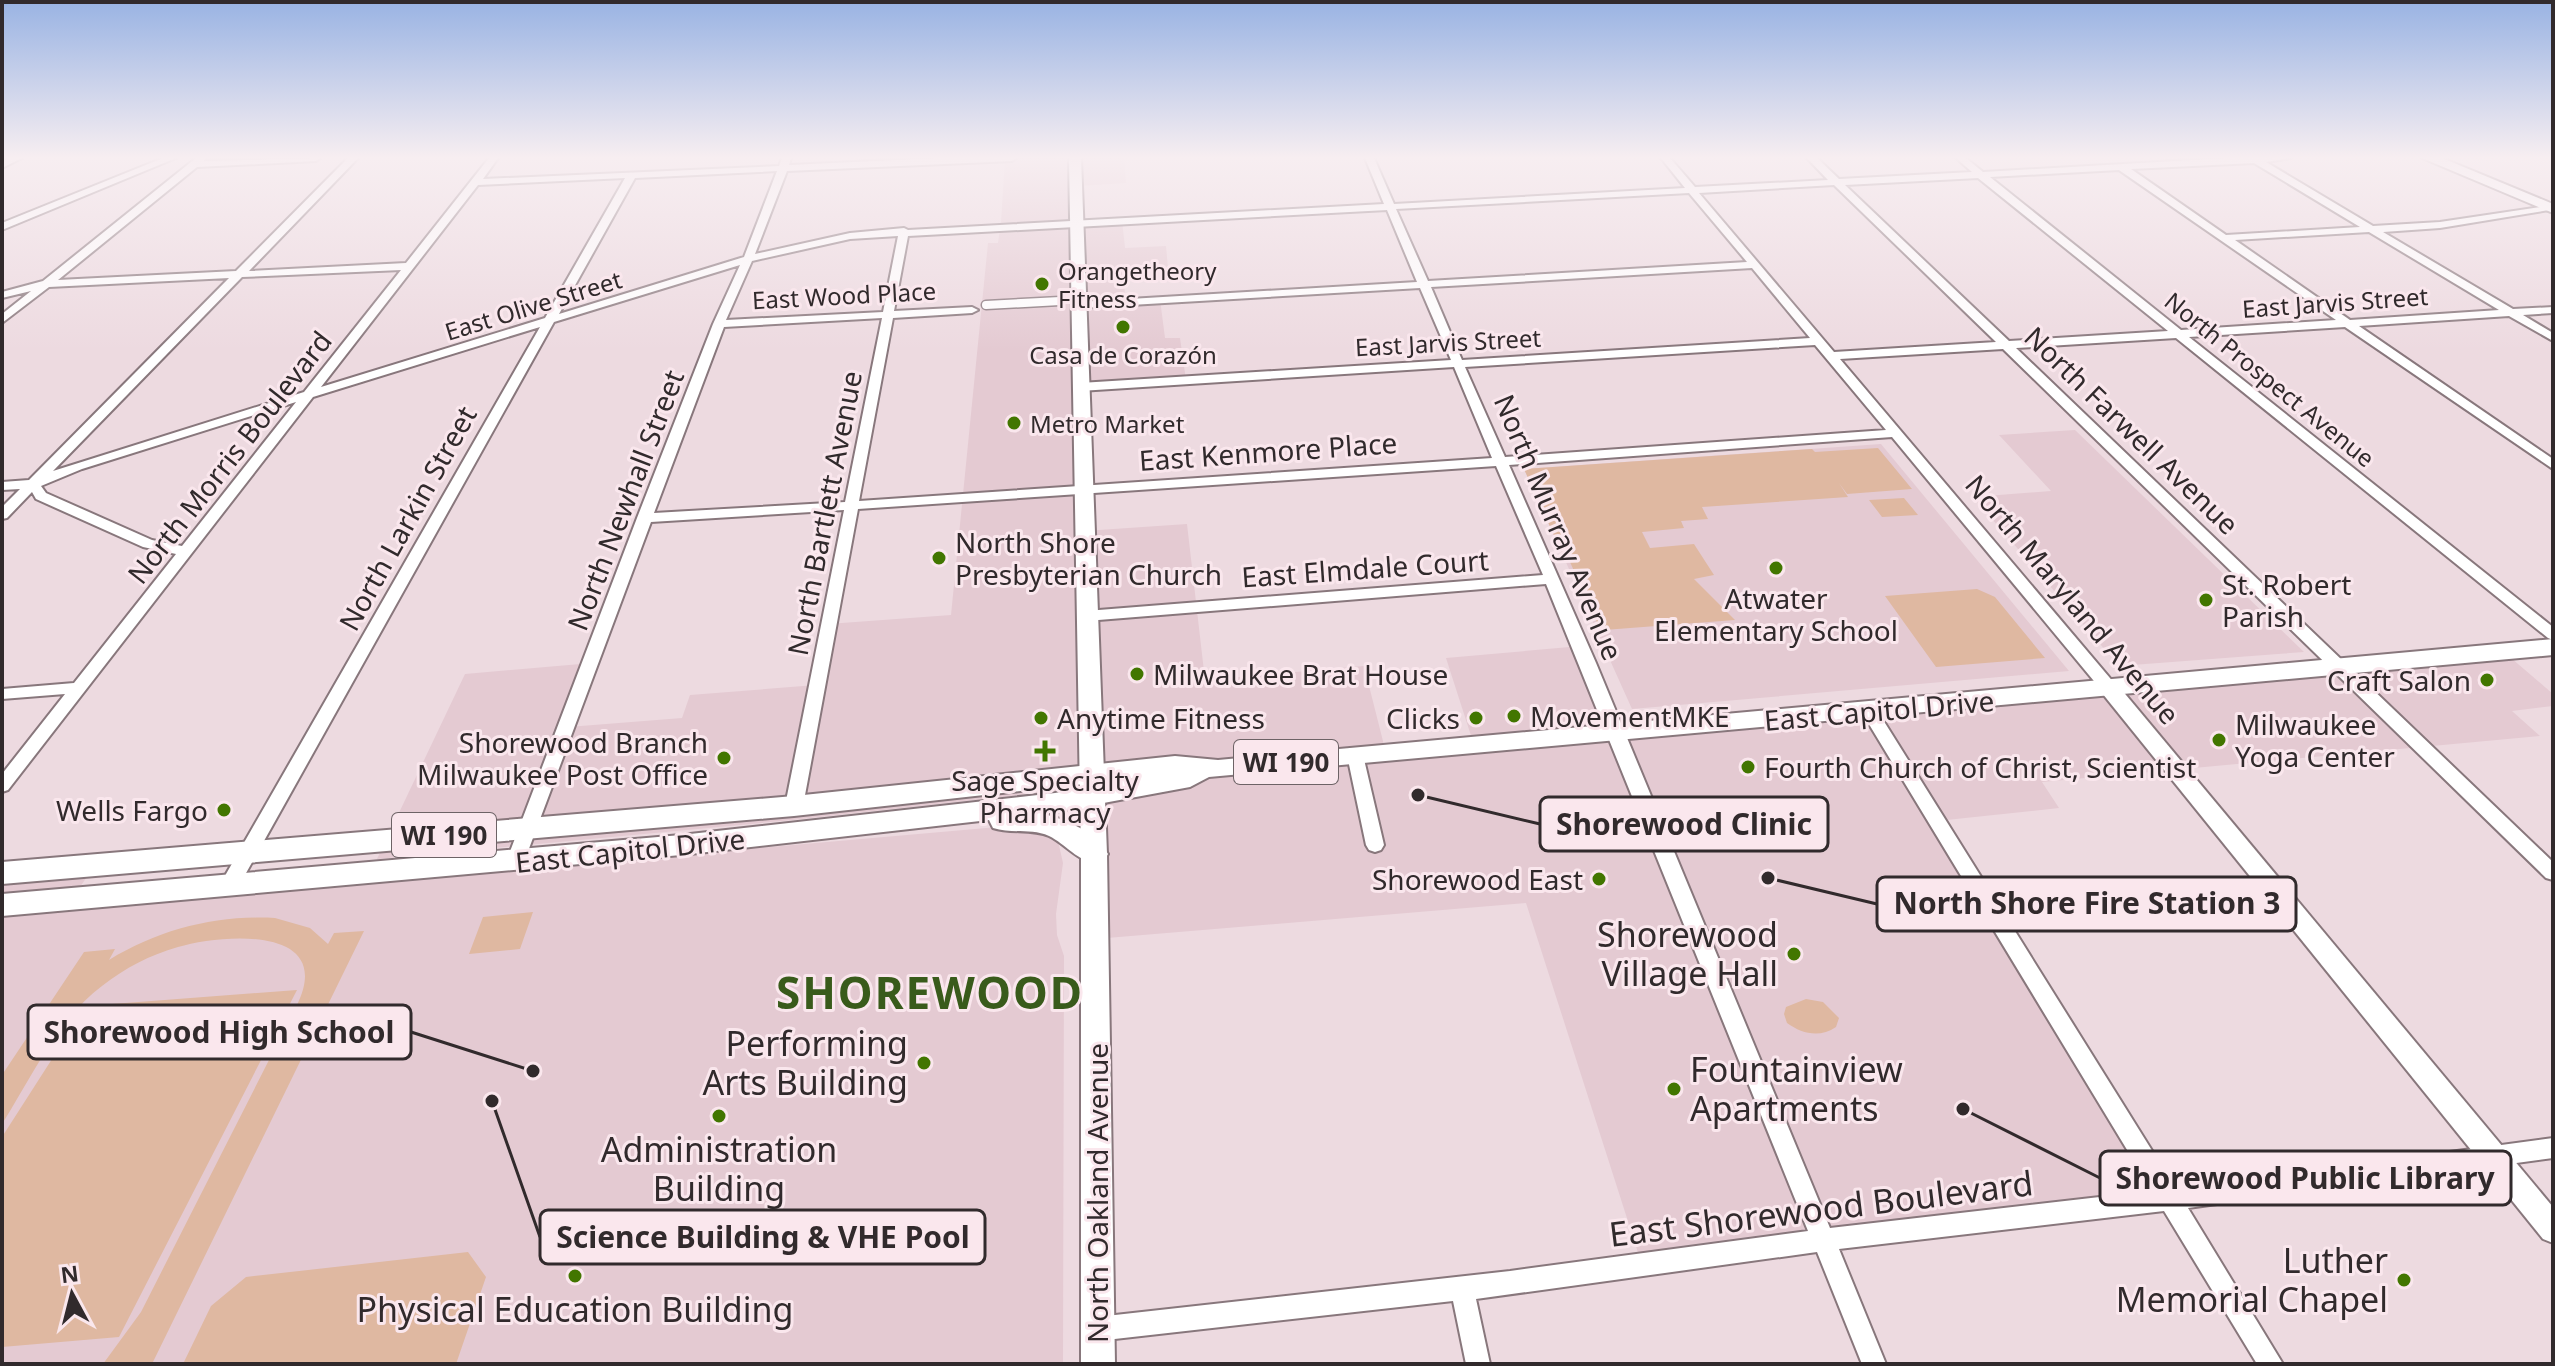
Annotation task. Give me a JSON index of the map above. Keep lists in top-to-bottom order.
{
  "streets": {
    "main road": ["East Capitol Drive", "WI 190", "North Oakland Avenue"],
    "street": [
      "East Wood Place",
      "East Jarvis Street",
      "East Olive Street",
      "North Prospect Avenue",
      "North Farwell Avenue",
      "East Kenmore Place",
      "North Morris Boulevard",
      "North Newhall Street",
      "North Bartlett Avenue",
      "North Larkin Street",
      "North Murray Avenue",
      "East Elmdale Court",
      "North Maryland Avenue",
      "East Shorewood Boulevard"
    ]
  },
  "crossings": [
    ["East Wood Place", "North Newhall Street"],
    ["East Wood Place", "North Bartlett Avenue"],
    ["East Jarvis Street", "North Prospect Avenue"],
    ["East Jarvis Street", "North Farwell Avenue"],
    ["East Jarvis Street", "North Murray Avenue"],
    ["East Jarvis Street", "North Maryland Avenue"],
    ["East Jarvis Street", "North Oakland Avenue"],
    ["East Olive Street", "North Morris Boulevard"],
    ["East Olive Street", "North Newhall Street"],
    ["East Olive Street", "North Bartlett Avenue"],
    ["East Olive Street", "North Larkin Street"],
    ["East Olive Street", "North Oakland Avenue"],
    ["North Farwell Avenue", "East Capitol Drive"],
    ["East Kenmore Place", "North Newhall Street"],
    ["East Kenmore Place", "North Bartlett Avenue"],
    ["East Kenmore Place", "North Murray Avenue"],
    ["East Kenmore Place", "North Maryland Avenue"],
    ["East Kenmore Place", "North Oakland Avenue"],
    ["North Newhall Street", "East Capitol Drive"],
    ["North Bartlett Avenue", "East Capitol Drive"],
    ["North Larkin Street", "East Capitol Drive"],
    ["North Murray Avenue", "East Elmdale Court"],
    ["North Murray Avenue", "East Capitol Drive"],
    ["North Murray Avenue", "East Shorewood Boulevard"],
    ["East Elmdale Court", "North Oakland Avenue"],
    ["North Maryland Avenue", "East Capitol Drive"],
    ["North Maryland Avenue", "East Shorewood Boulevard"],
    ["East Capitol Drive", "North Oakland Avenue"],
    ["North Oakland Avenue", "East Shorewood Boulevard"]
  ],
  "districts": ["SHOREWOOD"],
  "places": {
    "other": [
      "Orangetheory Fitness",
      "Casa de Corazón",
      "Metro Market",
      "North Shore Presbyterian Church",
      "Atwater Elementary School",
      "St. Robert Parish",
      "Milwaukee Brat House",
      "Craft Salon",
      "MovementMKE",
      "Anytime Fitness",
      "Clicks",
      "Milwaukee Yoga Center",
      "Shorewood Branch Milwaukee Post Office",
      "Fourth Church of Christ, Scientist",
      "Shorewood Clinic",
      "Wells Fargo",
      "North Shore Fire Station 3",
      "Shorewood East",
      "Shorewood Village Hall",
      "Performing Arts Building",
      "Shorewood High School",
      "Fountainview Apartments",
      "Science Building & VHE Pool",
      "Shorewood Public Library",
      "Administration Building",
      "Physical Education Building",
      "Luther Memorial Chapel"
    ],
    "health": ["Sage Specialty Pharmacy"]
  },
  "north": "top"
}
